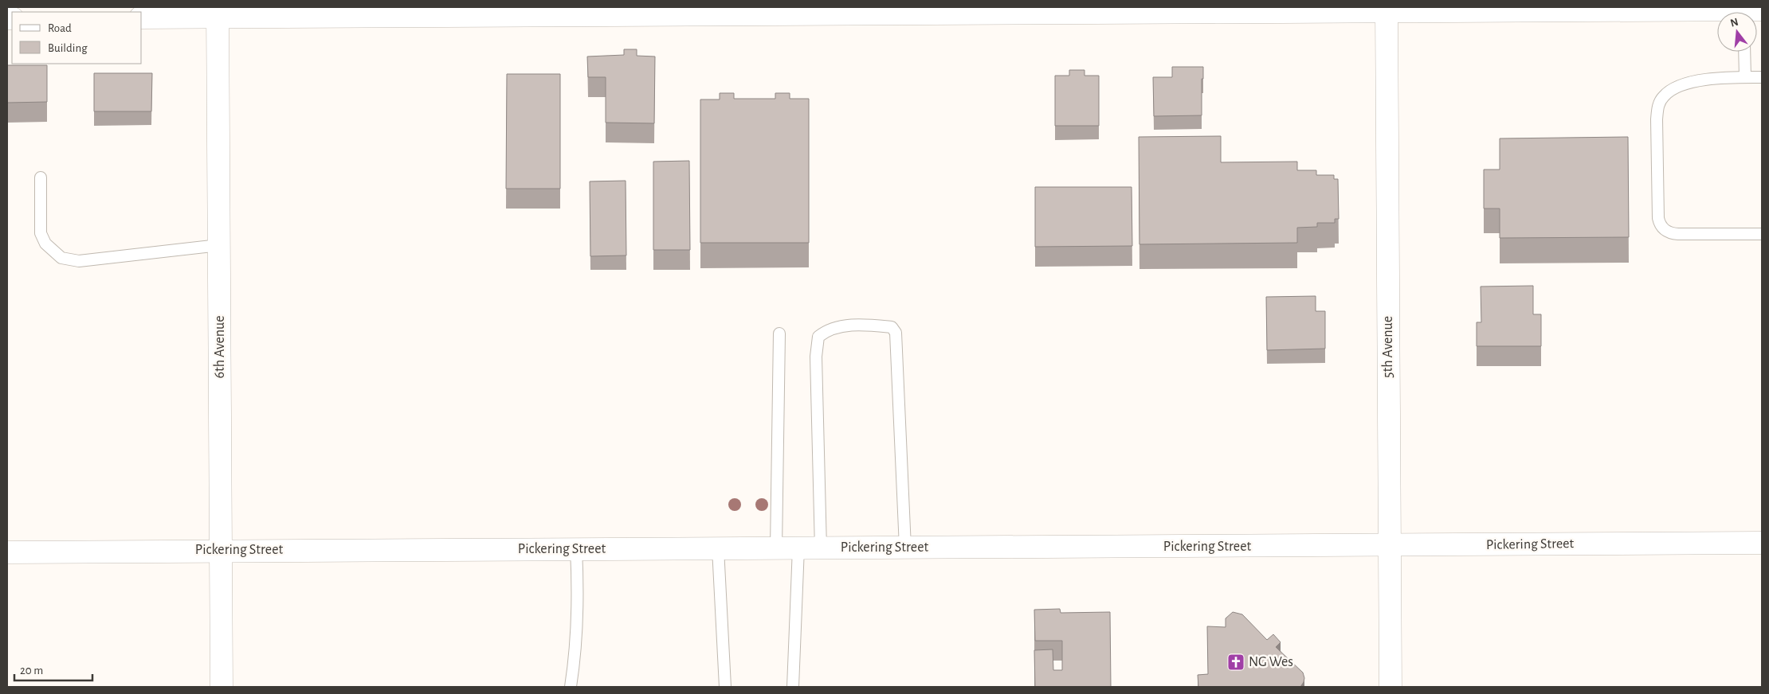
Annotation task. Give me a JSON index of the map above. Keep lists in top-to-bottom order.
{
  "streets": {
    "street": ["6th Avenue", "5th Avenue", "Pickering Street"]
  },
  "crossings": [
    ["6th Avenue", "Pickering Street"],
    ["5th Avenue", "Pickering Street"]
  ],
  "places": {
    "church": ["NG Wes"]
  },
  "legend": ["Road", "Building"],
  "scale_bar": "20 m",
  "north": "top"
}
